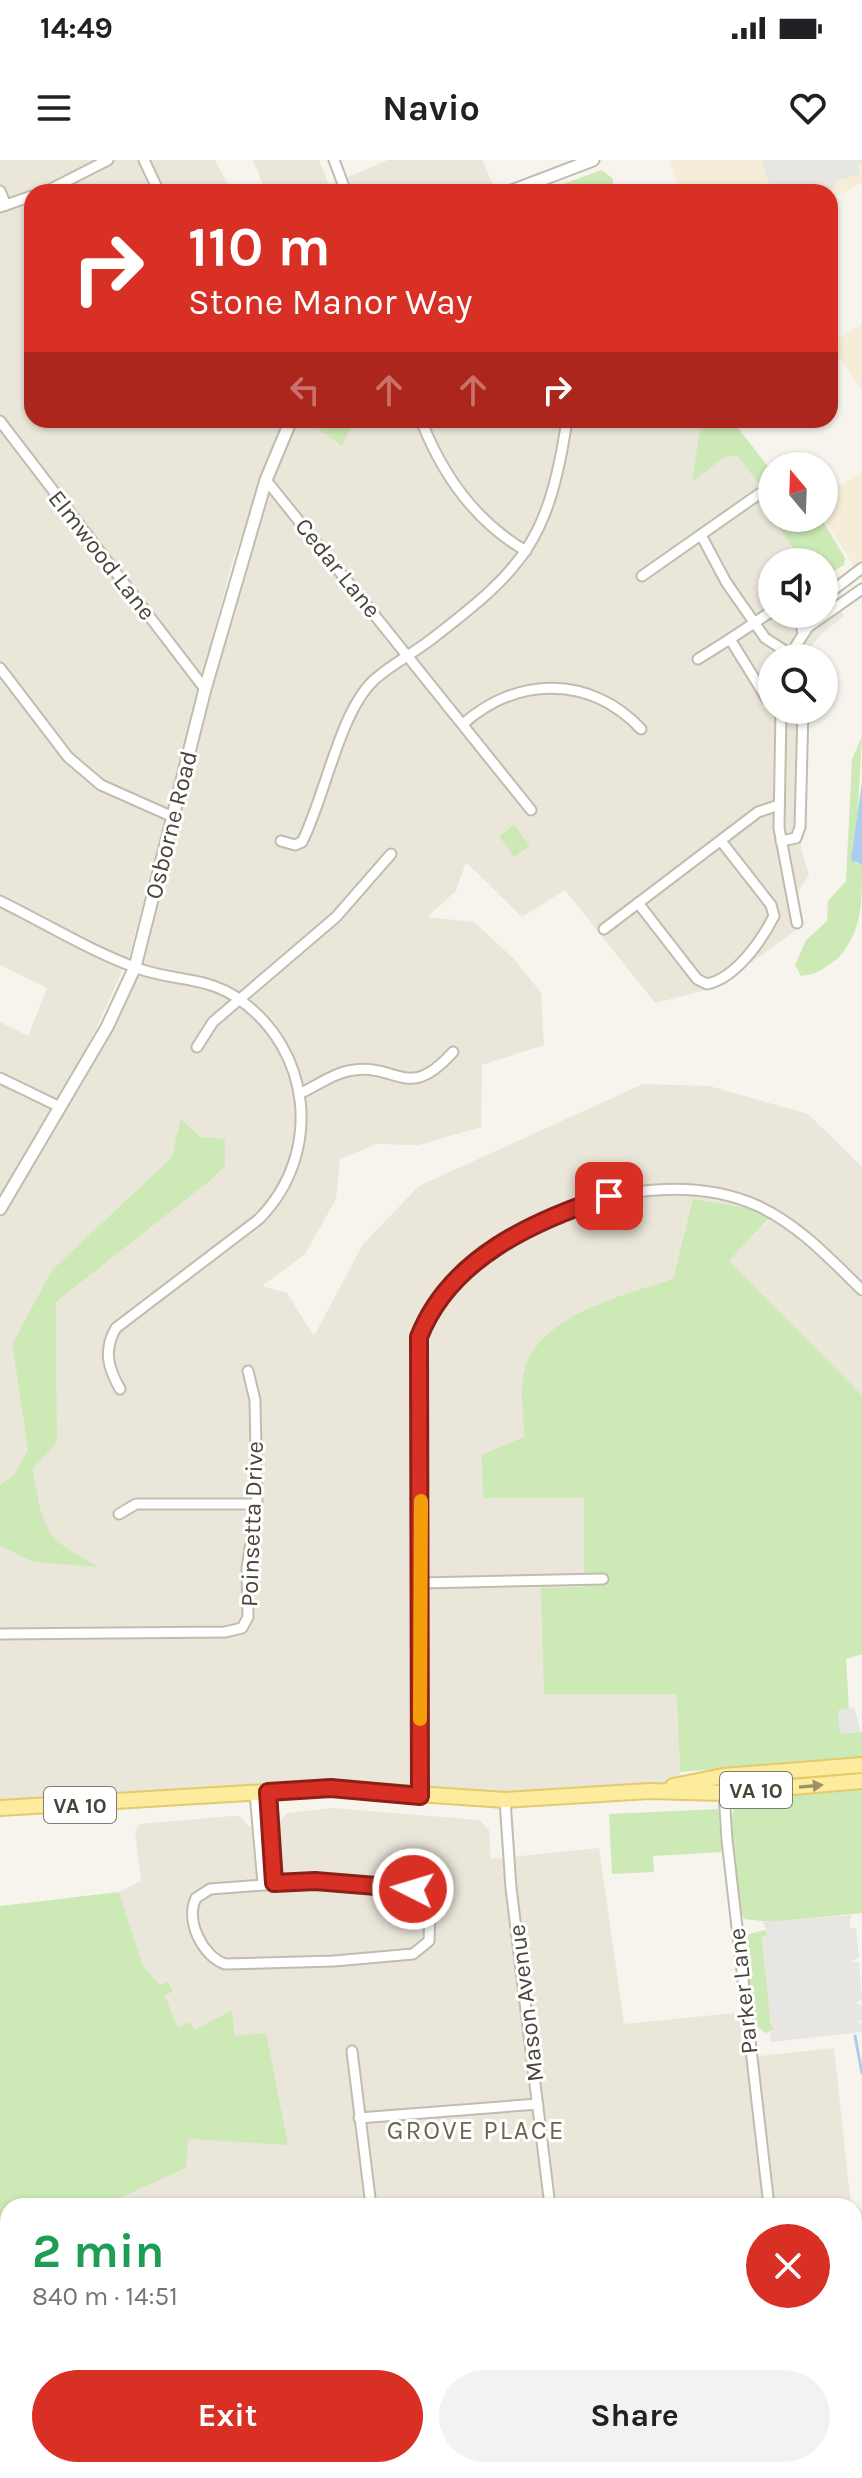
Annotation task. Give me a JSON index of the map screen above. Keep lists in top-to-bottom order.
{
  "streets": {
    "main road": ["VA 10"],
    "street": [
      "Elmwood Lane",
      "Cedar Lane",
      "Osborne Road",
      "Poinsetta Drive",
      "Parker Lane",
      "Mason Avenue"
    ]
  },
  "crossings": [
    ["Elmwood Lane", "Osborne Road"],
    ["Cedar Lane", "Osborne Road"],
    ["VA 10", "Parker Lane"],
    ["VA 10", "Mason Avenue"]
  ],
  "districts": ["GROVE PLACE"],
  "north": "top",
  "page": {
    "status": "14:49",
    "header": "Navio",
    "turn": ["110 m", "Stone Manor Way"],
    "heading": ["2 min", "840 m · 14:51"],
    "buttons": ["Exit", "Share"]
  }
}
